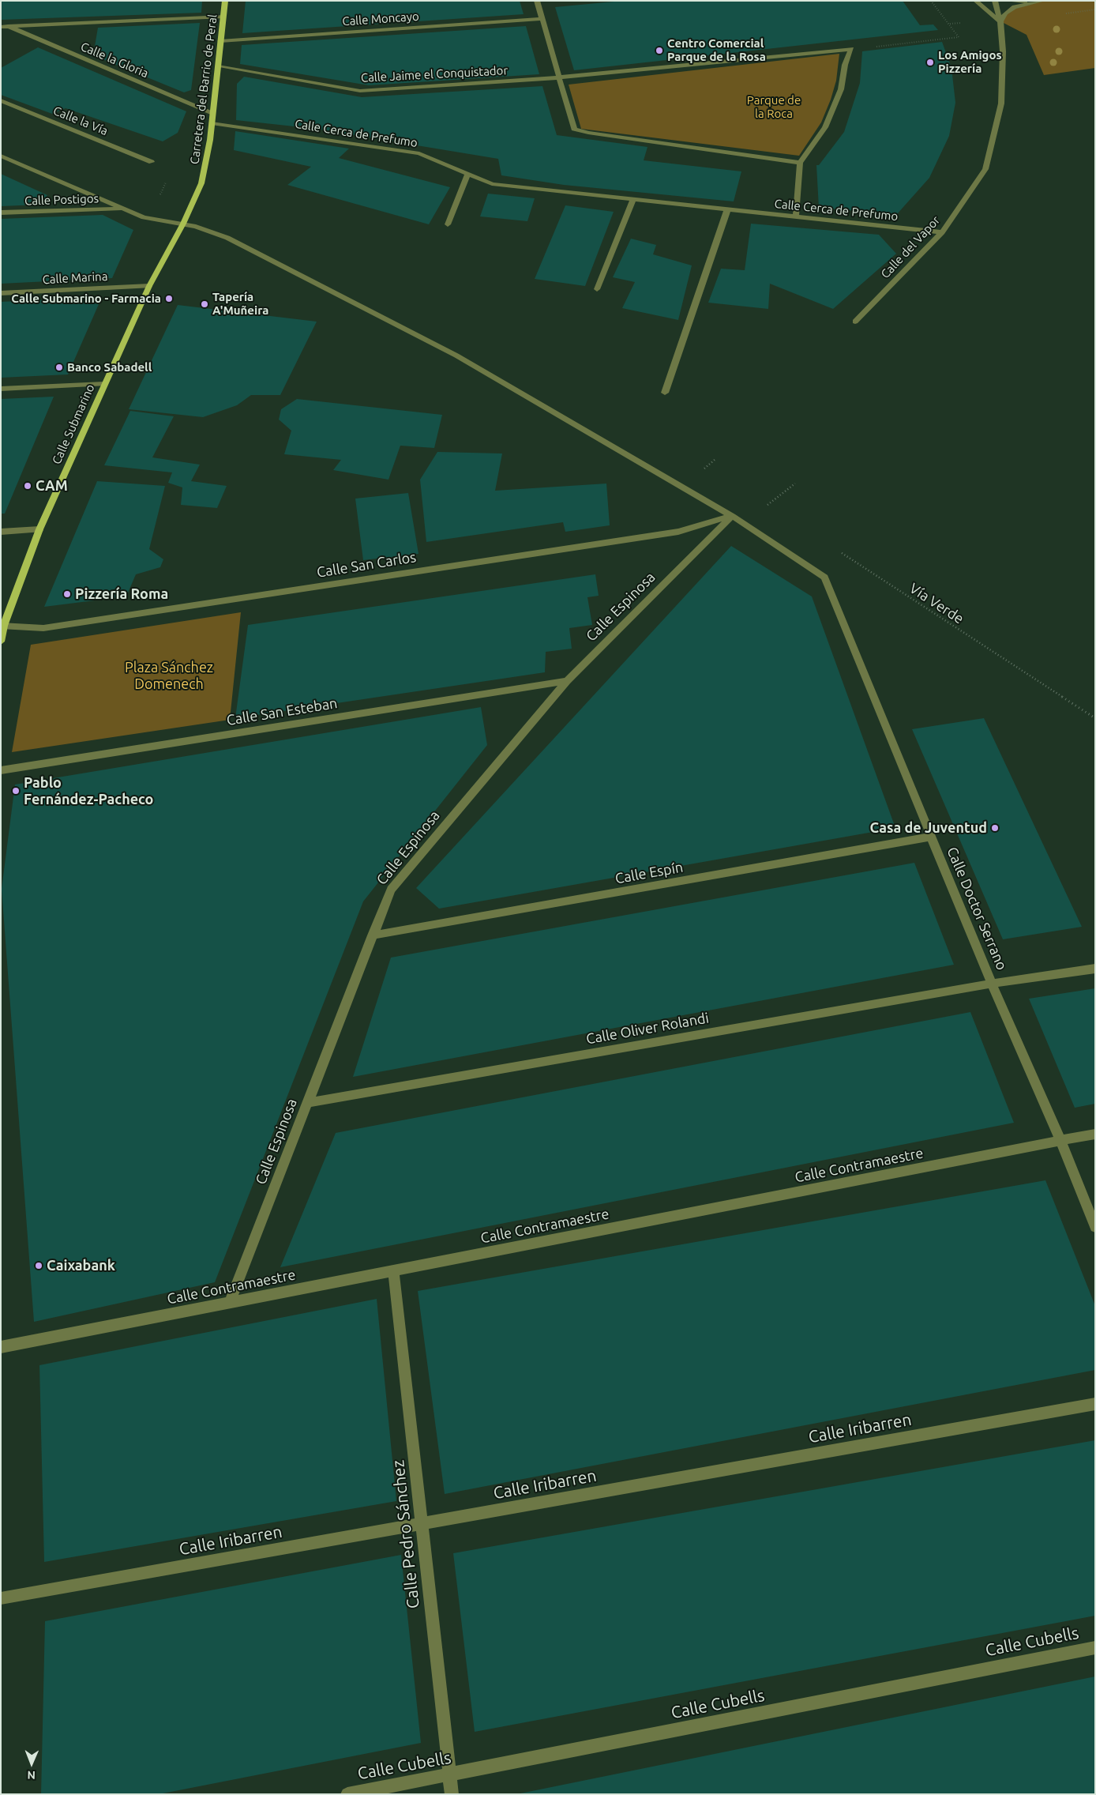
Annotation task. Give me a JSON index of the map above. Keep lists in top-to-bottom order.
{
  "streets": {
    "main road": ["Carretera del Barrio de Peral", "Calle Submarino"],
    "street": [
      "Calle Moncayo",
      "Calle la Gloria",
      "Calle Jaime el Conquistador",
      "Calle la Vía",
      "Calle Cerca de Prefumo",
      "Calle Postigos",
      "Calle del Vapor",
      "Calle Marina",
      "Calle San Carlos",
      "Calle Espinosa",
      "Calle San Esteban",
      "Calle Espín",
      "Calle Doctor Serrano",
      "Calle Oliver Rolandi",
      "Calle Contramaestre",
      "Calle Iribarren",
      "Calle Pedro Sánchez",
      "Calle Cubells"
    ],
    "path": ["Vía Verde"]
  },
  "crossings": [
    ["Calle Moncayo", "Carretera del Barrio de Peral"],
    ["Calle la Gloria", "Carretera del Barrio de Peral"],
    ["Calle Jaime el Conquistador", "Carretera del Barrio de Peral"],
    ["Carretera del Barrio de Peral", "Calle Cerca de Prefumo"],
    ["Carretera del Barrio de Peral", "Calle Submarino"],
    ["Calle Cerca de Prefumo", "Calle del Vapor"],
    ["Calle Marina", "Calle Submarino"],
    ["Calle Submarino", "Calle San Carlos"],
    ["Calle San Carlos", "Calle Espinosa"],
    ["Calle San Carlos", "Calle Doctor Serrano"],
    ["Calle Espinosa", "Calle San Esteban"],
    ["Calle Espinosa", "Calle Espín"],
    ["Calle Espinosa", "Calle Doctor Serrano"],
    ["Calle Espinosa", "Calle Oliver Rolandi"],
    ["Calle Espinosa", "Calle Contramaestre"],
    ["Calle Espín", "Calle Doctor Serrano"],
    ["Calle Doctor Serrano", "Calle Oliver Rolandi"],
    ["Calle Doctor Serrano", "Calle Contramaestre"],
    ["Calle Contramaestre", "Calle Pedro Sánchez"],
    ["Calle Iribarren", "Calle Pedro Sánchez"],
    ["Calle Pedro Sánchez", "Calle Cubells"]
  ],
  "parks": ["Parque de la Roca", "Plaza Sánchez Domenech"],
  "places": [
    "Centro Comercial Parque de la Rosa",
    "Los Amigos Pizzería",
    "Calle Submarino - Farmacia",
    "Tapería A'Muñeira",
    "Banco Sabadell",
    "CAM",
    "Pizzería Roma",
    "Pablo Fernández-Pacheco",
    "Casa de Juventud",
    "Caixabank"
  ],
  "north": "bottom"
}
